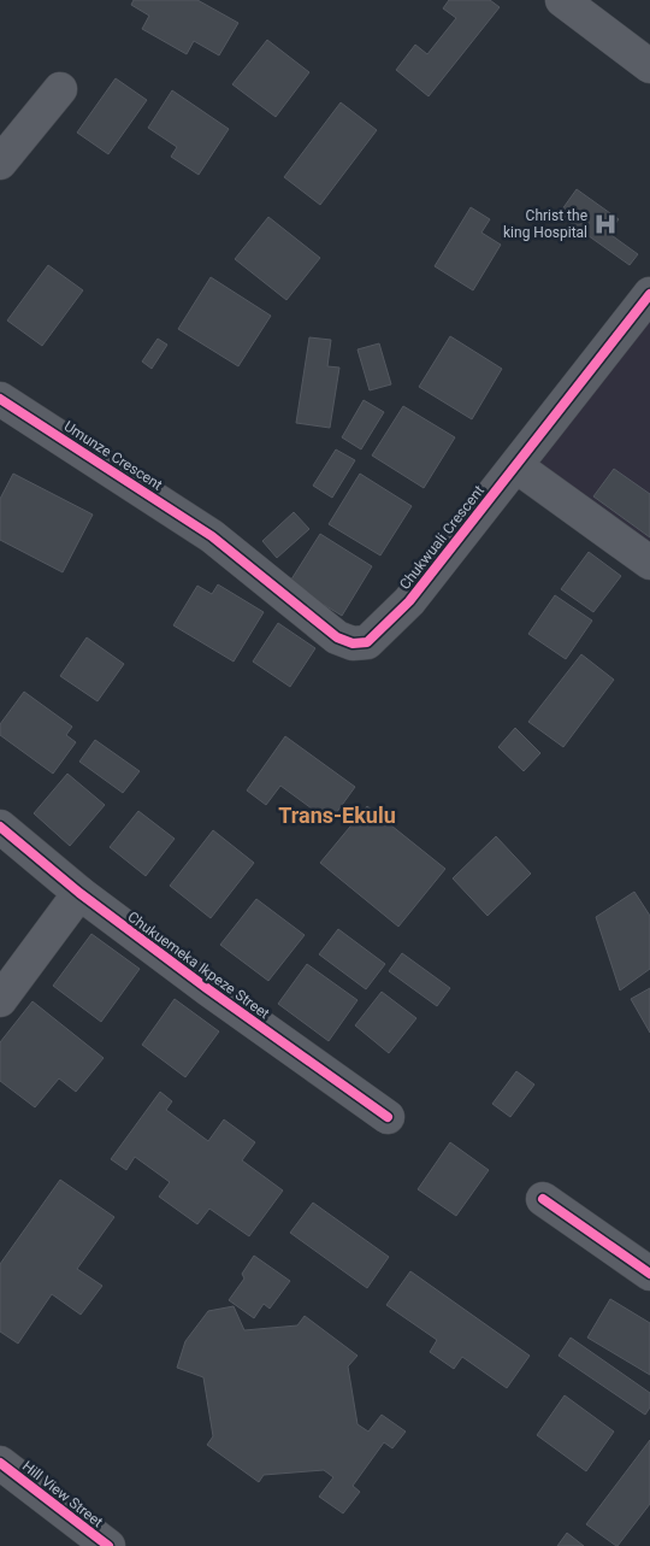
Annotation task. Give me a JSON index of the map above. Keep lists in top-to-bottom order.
{
  "streets": {
    "street": [
      "Umunze Crescent",
      "Chukwuali Crescent",
      "Chukuemeka Ikpeze Street",
      "Hill View Street"
    ]
  },
  "crossings": [
    ["Umunze Crescent", "Chukwuali Crescent"]
  ],
  "districts": ["Trans-Ekulu"],
  "places": {
    "hospital": ["Christ the king Hospital"]
  }
}
